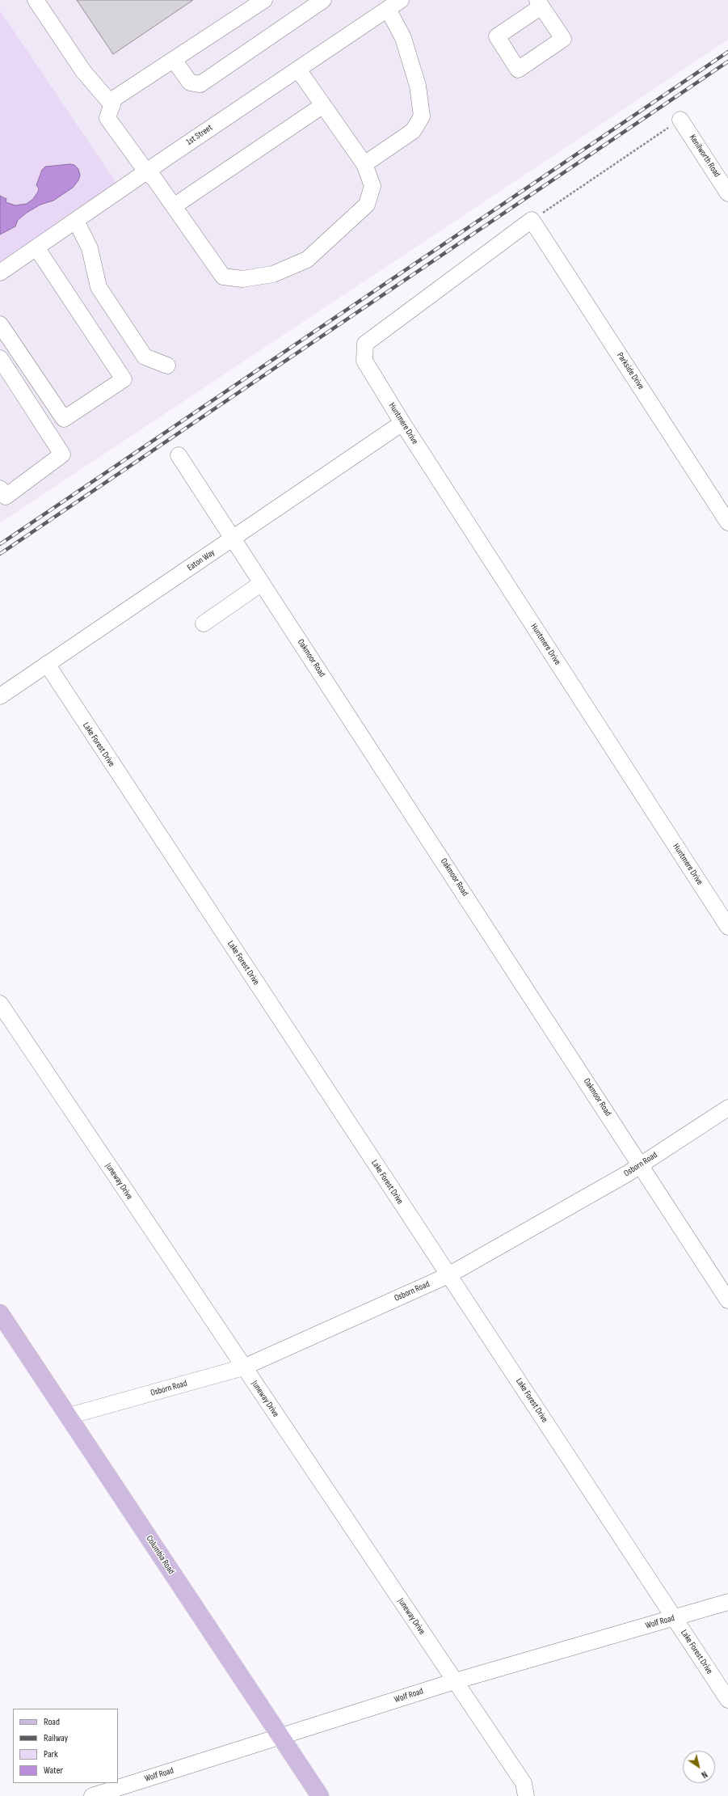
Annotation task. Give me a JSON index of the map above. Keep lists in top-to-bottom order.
{
  "streets": {
    "main road": ["Columbia Road"],
    "street": [
      "1st Street",
      "Kenilworth Road",
      "Parkside Drive",
      "Huntmere Drive",
      "Eaton Way",
      "Oakmoor Road",
      "Lake Forest Drive",
      "Osborn Road",
      "Juneway Drive",
      "Wolf Road"
    ]
  },
  "crossings": [
    ["Parkside Drive", "Huntmere Drive"],
    ["Huntmere Drive", "Eaton Way"],
    ["Eaton Way", "Oakmoor Road"],
    ["Eaton Way", "Lake Forest Drive"],
    ["Oakmoor Road", "Osborn Road"],
    ["Lake Forest Drive", "Osborn Road"],
    ["Lake Forest Drive", "Wolf Road"],
    ["Osborn Road", "Juneway Drive"],
    ["Osborn Road", "Columbia Road"],
    ["Juneway Drive", "Wolf Road"],
    ["Columbia Road", "Wolf Road"]
  ],
  "legend": [
    "Road",
    "Railway",
    "Park",
    "Water"
  ],
  "north": "bottom right"
}
